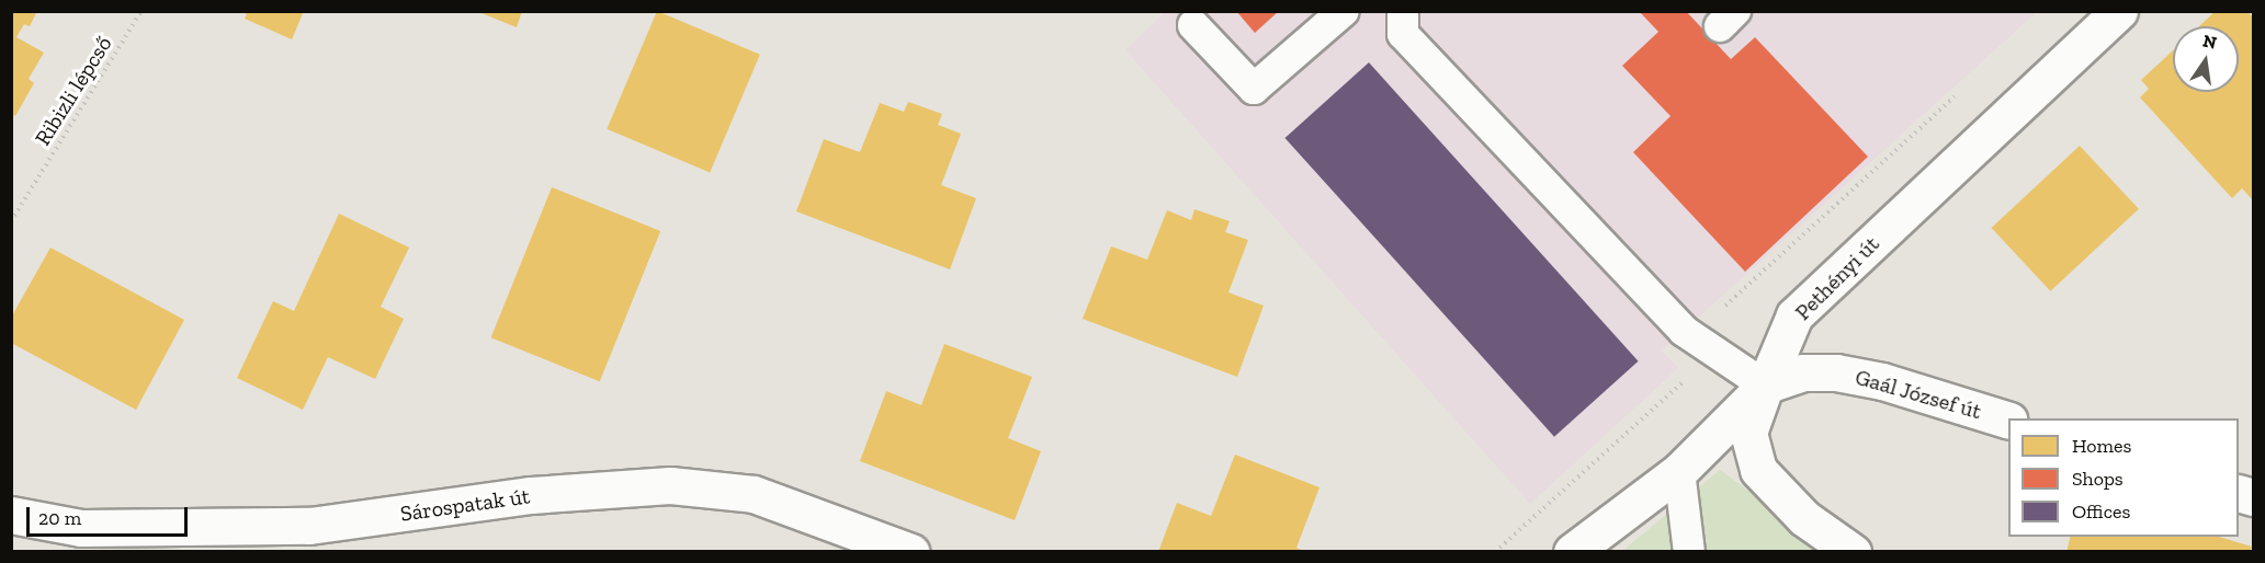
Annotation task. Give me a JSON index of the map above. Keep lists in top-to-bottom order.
{
  "streets": {
    "street": ["Pethényi út", "Gaál József út", "Sárospatak út"],
    "path": ["Ribizli lépcső"]
  },
  "crossings": [
    ["Pethényi út", "Gaál József út"]
  ],
  "legend": ["Homes", "Shops", "Offices"],
  "scale_bar": "20 m",
  "north": "top"
}
